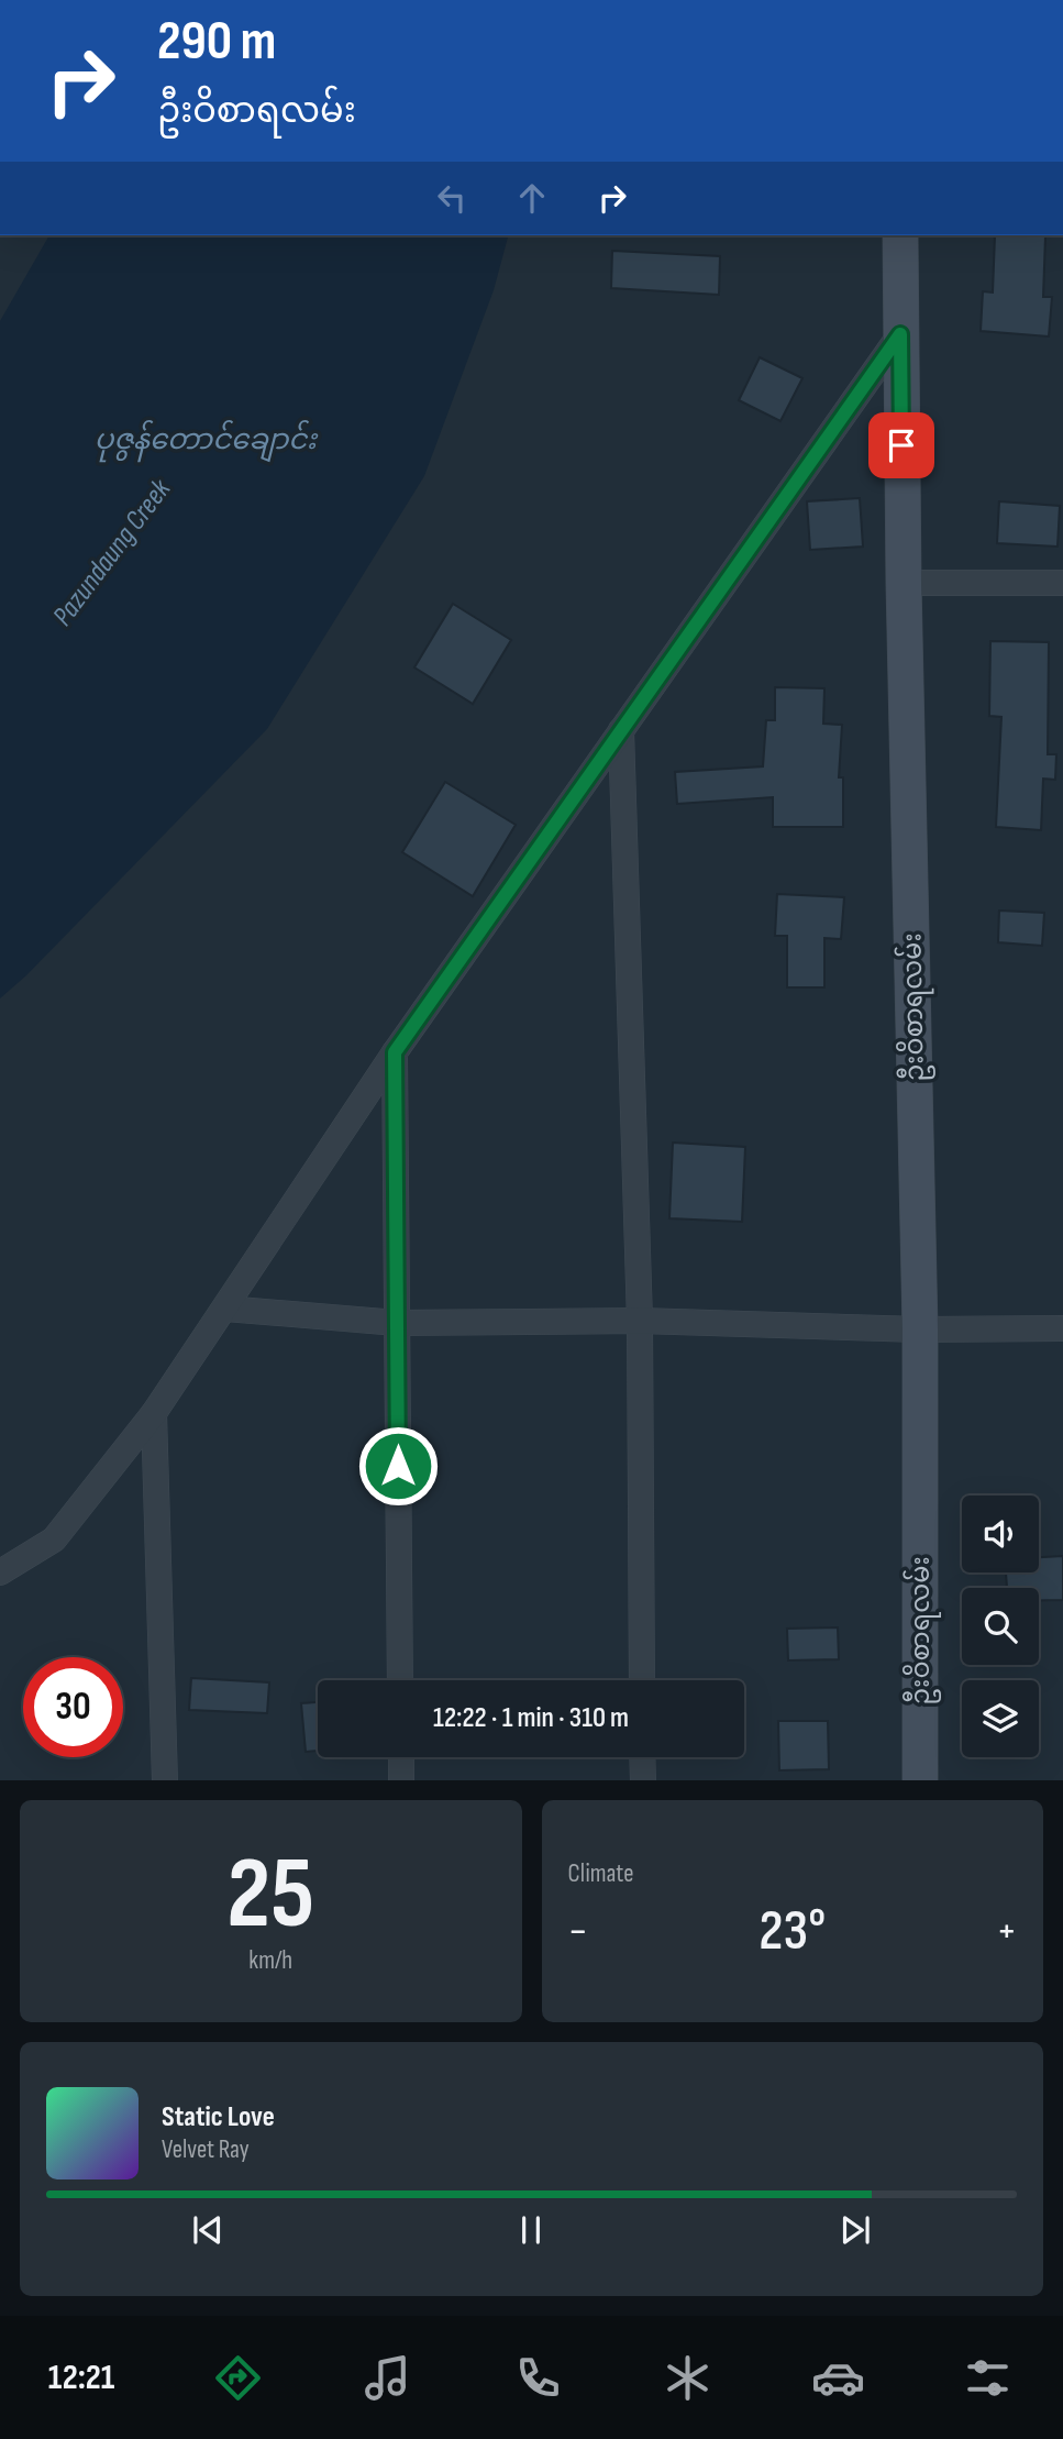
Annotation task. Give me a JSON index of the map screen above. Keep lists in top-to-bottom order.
{
  "streets": {
    "main road": ["ဦးဝိစာရလမ်း"]
  },
  "water": ["ပုဇွန်တောင်ချောင်း", "Pazundaung Creek"],
  "page": {
    "turn": ["290 m", "ဦးဝိစာရလမ်း"],
    "limit": "30",
    "trip": "12:22 · 1 min · 310 m",
    "tile": [
      ["25", "km/h"],
      "Climate"
    ],
    "heat": ["−", "23°", "+"],
    "song": ["Static Love", "Velvet Ray"],
    "tabs": "12:21"
  }
}
